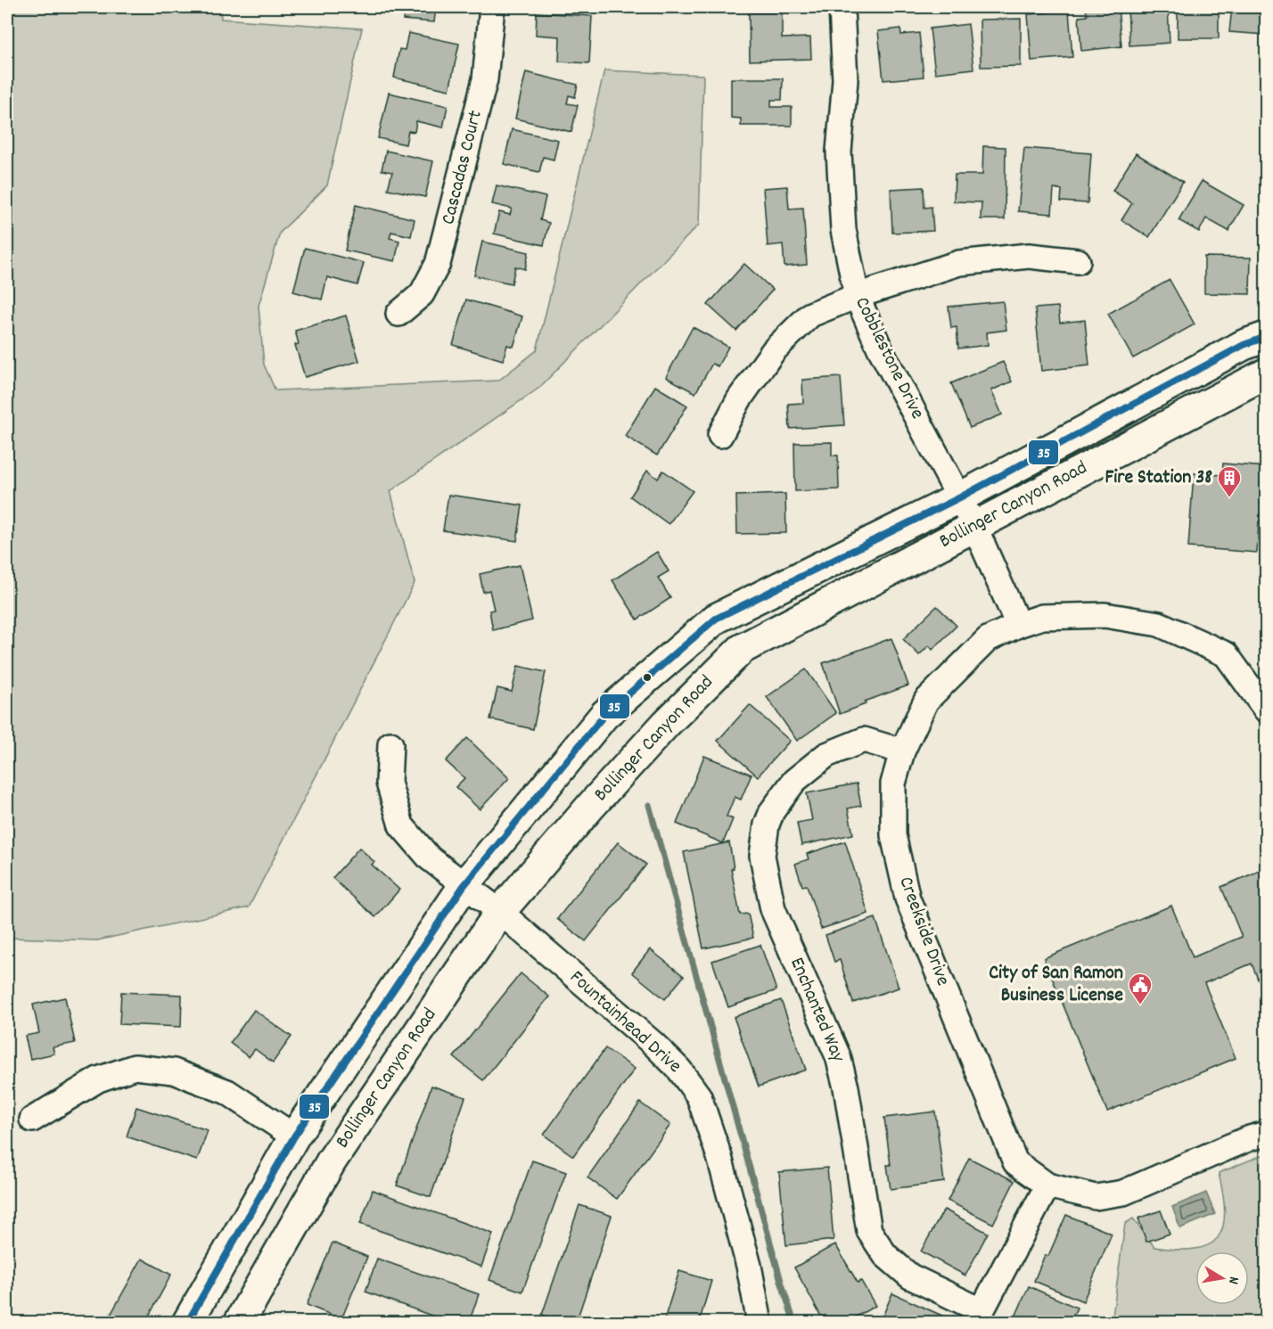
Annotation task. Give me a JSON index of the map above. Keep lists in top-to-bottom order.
{
  "streets": {
    "main road": ["Bollinger Canyon Road"],
    "street": [
      "Cascadas Court",
      "Cobblestone Drive",
      "Creekside Drive",
      "Enchanted Way",
      "Fountainhead Drive"
    ]
  },
  "crossings": [
    ["Cobblestone Drive", "Bollinger Canyon Road"],
    ["Cobblestone Drive", "Creekside Drive"],
    ["Bollinger Canyon Road", "Fountainhead Drive"],
    ["Creekside Drive", "Enchanted Way"]
  ],
  "places": {
    "building": ["Fire Station 38"],
    "public building": ["City of San Ramon Business License"]
  },
  "lines": ["transit line 35"],
  "north": "right"
}
